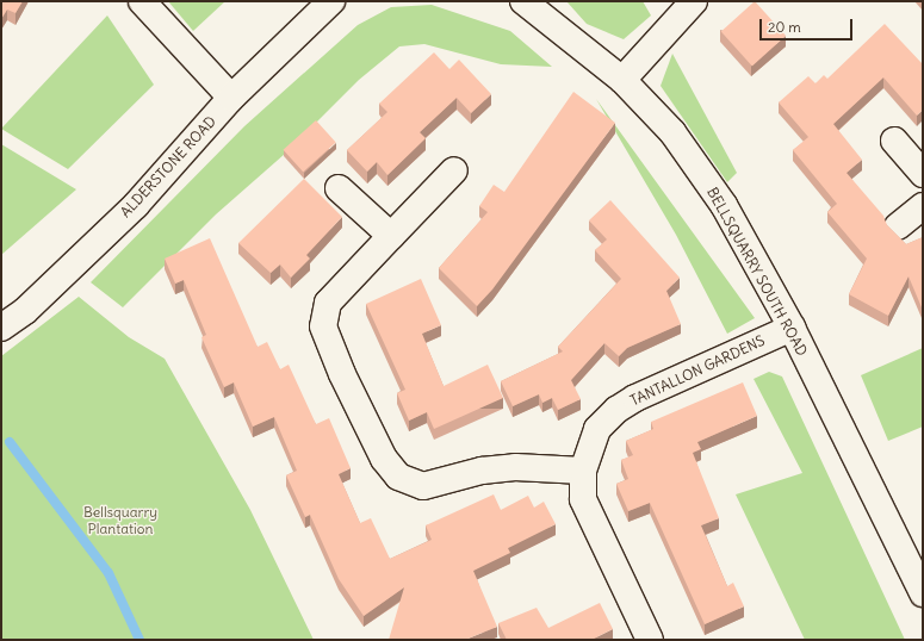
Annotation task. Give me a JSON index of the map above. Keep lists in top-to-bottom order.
{
  "streets": {
    "street": ["ALDERSTONE ROAD", "BELLSQUARRY SOUTH ROAD", "TANTALLON GARDENS"]
  },
  "crossings": [
    ["BELLSQUARRY SOUTH ROAD", "TANTALLON GARDENS"]
  ],
  "parks": ["Bellsquarry Plantation"],
  "scale_bar": "20 m"
}
